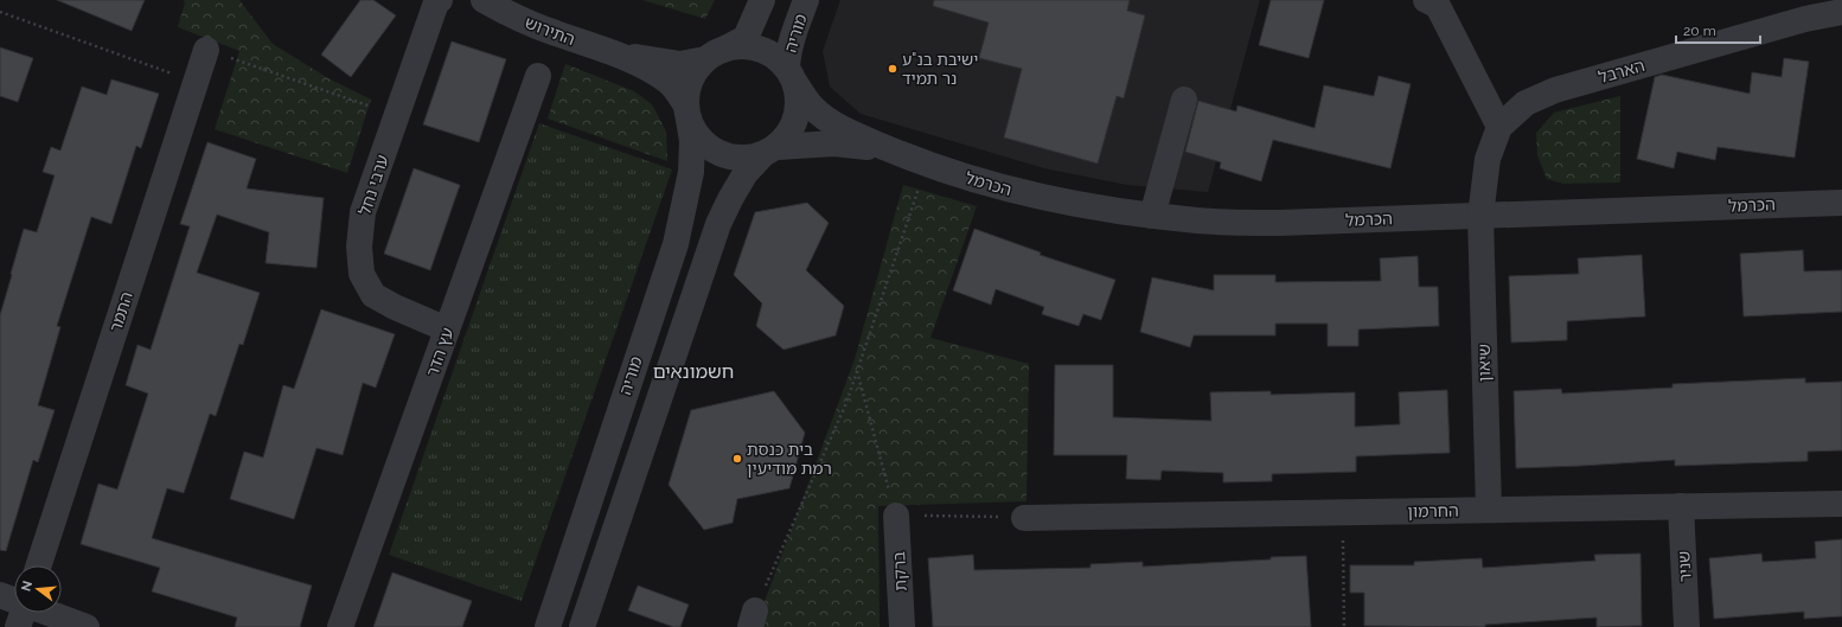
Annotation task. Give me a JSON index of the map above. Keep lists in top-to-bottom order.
{
  "streets": {
    "street": [
      "התירוש",
      "מוריה",
      "הארבל",
      "הכרמל",
      "ערבי נחל",
      "התמר",
      "עץ הדר",
      "שיאון",
      "החרמון",
      "שניר",
      "ברקת"
    ]
  },
  "crossings": [
    ["התירוש", "מוריה"],
    ["התירוש", "הכרמל"],
    ["מוריה", "הכרמל"],
    ["הארבל", "הכרמל"],
    ["הארבל", "שיאון"],
    ["הכרמל", "שיאון"],
    ["ערבי נחל", "עץ הדר"],
    ["שיאון", "החרמון"],
    ["החרמון", "שניר"]
  ],
  "districts": ["חשמונאים"],
  "places": ["ישיבת בנ\"ע נר תמיד", "בית כנסת רמת מודיעין"],
  "scale_bar": "20 m",
  "north": "left"
}
